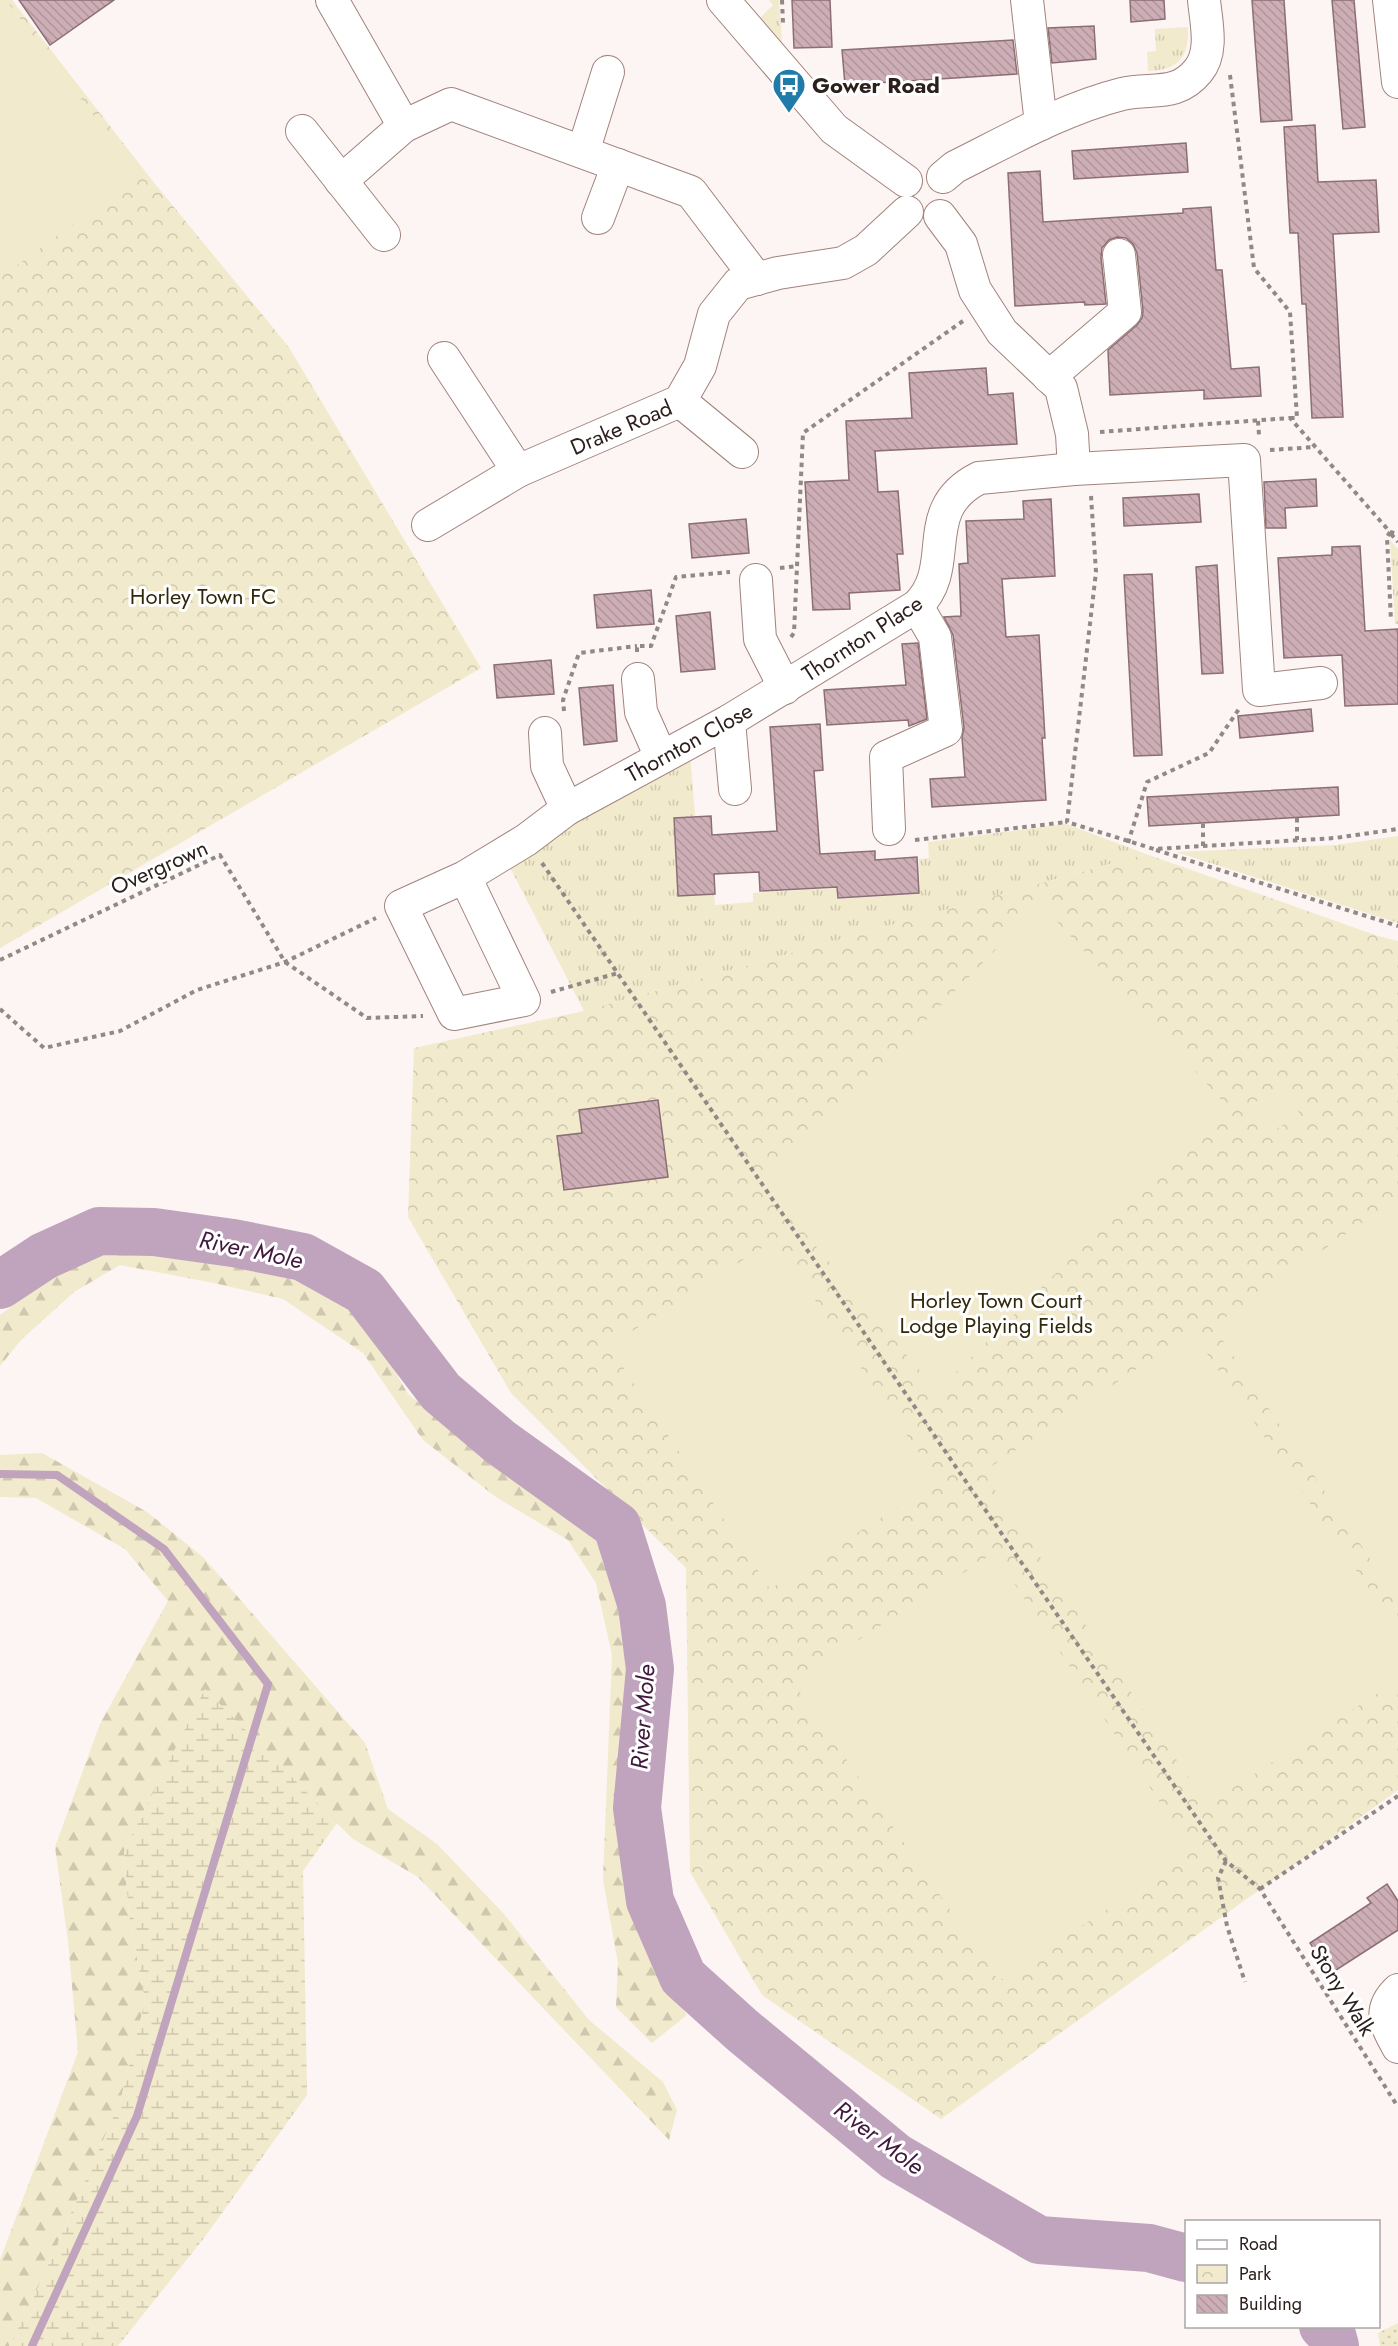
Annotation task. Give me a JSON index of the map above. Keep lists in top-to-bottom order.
{
  "streets": {
    "street": ["Drake Road", "Thornton Place", "Thornton Close"],
    "path": ["Overgrown", "Stony Walk"]
  },
  "crossings": [
    ["Thornton Place", "Thornton Close"],
    ["Thornton Close", "Stony Walk"]
  ],
  "water": ["River Mole"],
  "parks": ["Horley Town FC", "Horley Town Court Lodge Playing Fields"],
  "places": {
    "bus stop": ["Gower Road"]
  },
  "legend": ["Road", "Park", "Building"]
}
